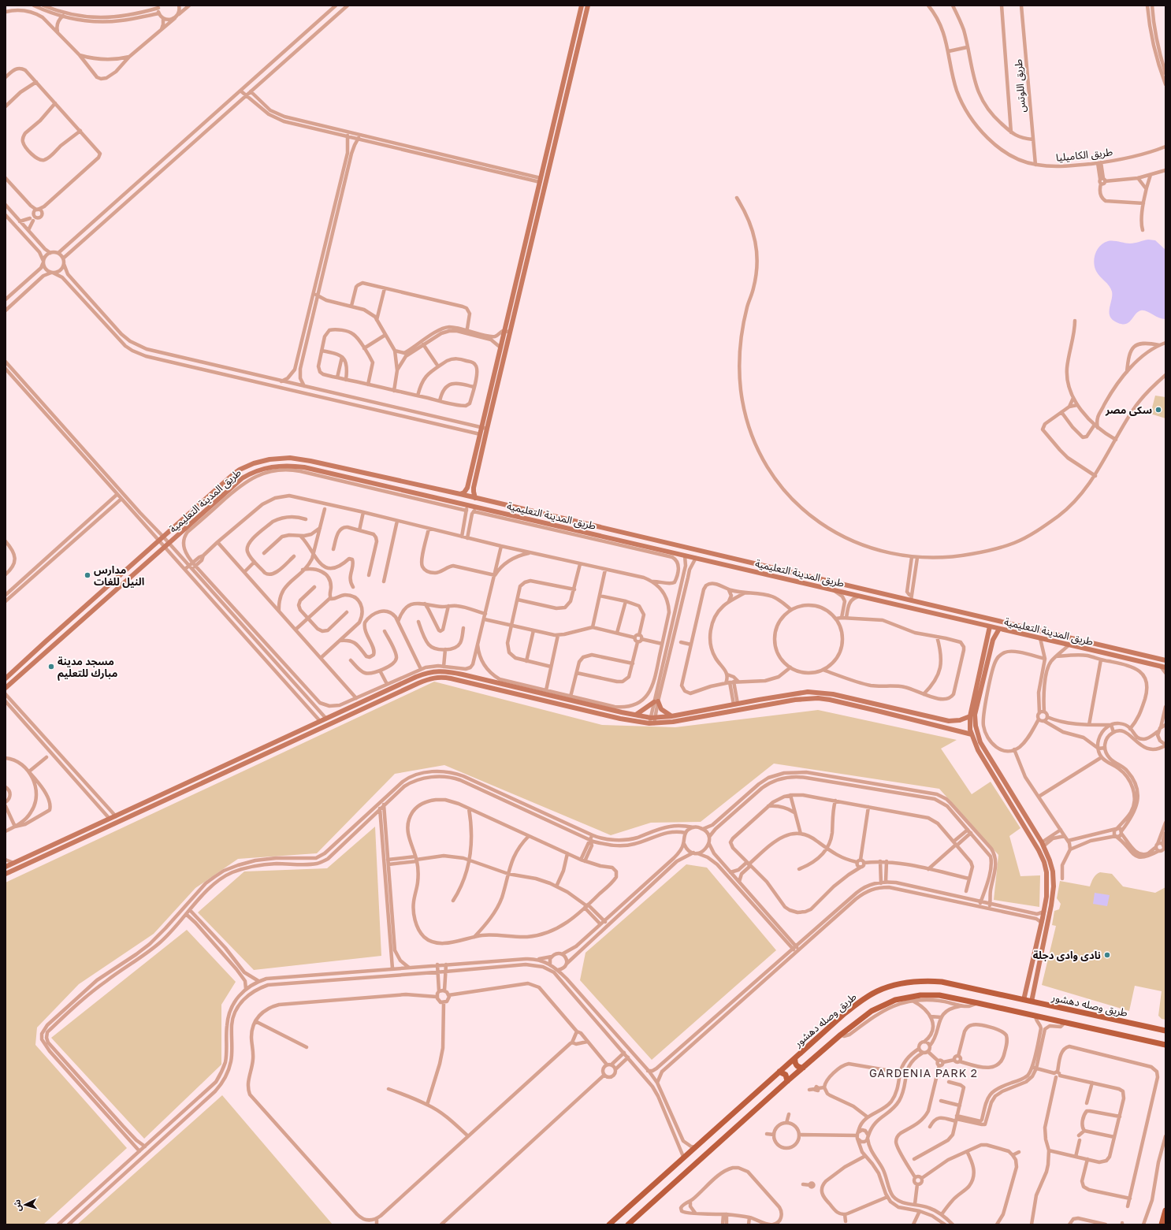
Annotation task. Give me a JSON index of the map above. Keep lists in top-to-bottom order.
{
  "streets": {
    "main road": ["طريق وصله دهشور"],
    "street": ["طريق اللوتس", "طريق الكاميليا", "طريق المدينة التعليمية"]
  },
  "crossings": [
    ["طريق اللوتس", "طريق الكاميليا"]
  ],
  "districts": ["GARDENIA PARK 2"],
  "places": [
    "سكى مصر",
    "مدارس النيل للغات",
    "مسجد مدينة مبارك للتعليم",
    "نادى وادى دجلة"
  ],
  "north": "left"
}
